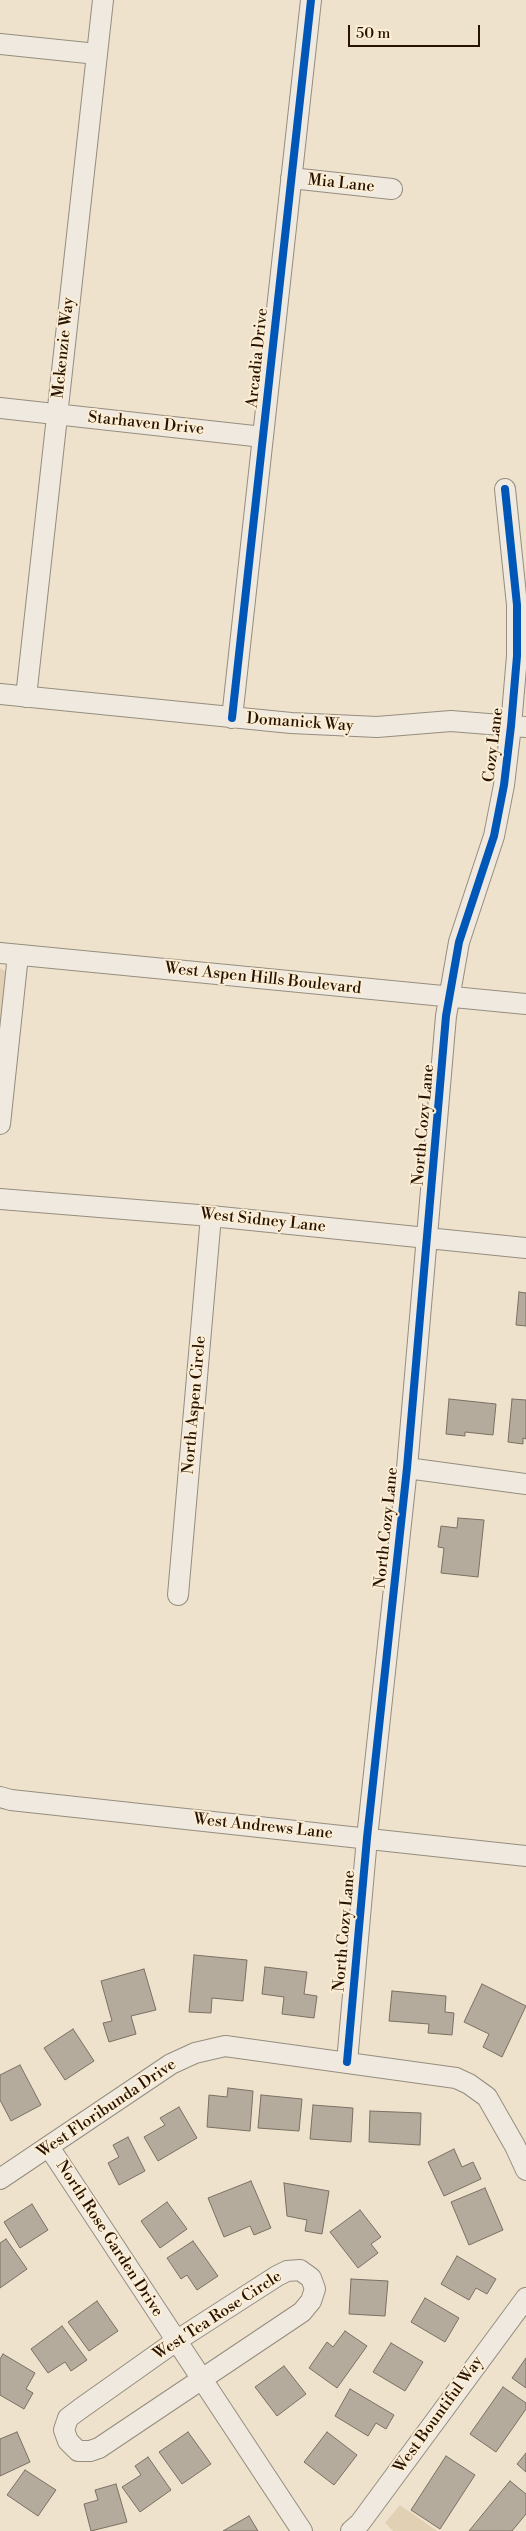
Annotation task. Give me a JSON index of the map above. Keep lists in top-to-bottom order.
{
  "streets": {
    "street": [
      "Mia Lane",
      "Mckenzie Way",
      "Arcadia Drive",
      "Starhaven Drive",
      "Domanick Way",
      "Cozy Lane",
      "West Aspen Hills Boulevard",
      "North Cozy Lane",
      "West Sidney Lane",
      "North Aspen Circle",
      "West Andrews Lane",
      "West Floribunda Drive",
      "North Rose Garden Drive",
      "West Tea Rose Circle",
      "West Bountiful Way"
    ]
  },
  "crossings": [
    ["Mia Lane", "Arcadia Drive"],
    ["Mckenzie Way", "Starhaven Drive"],
    ["Mckenzie Way", "Domanick Way"],
    ["Arcadia Drive", "Starhaven Drive"],
    ["Arcadia Drive", "Domanick Way"],
    ["Domanick Way", "Cozy Lane"],
    ["Cozy Lane", "West Aspen Hills Boulevard"],
    ["Cozy Lane", "North Cozy Lane"],
    ["West Aspen Hills Boulevard", "North Cozy Lane"],
    ["North Cozy Lane", "West Sidney Lane"],
    ["North Cozy Lane", "West Andrews Lane"],
    ["North Cozy Lane", "West Floribunda Drive"],
    ["West Sidney Lane", "North Aspen Circle"],
    ["West Floribunda Drive", "North Rose Garden Drive"],
    ["North Rose Garden Drive", "West Tea Rose Circle"]
  ],
  "scale_bar": "50 m"
}
